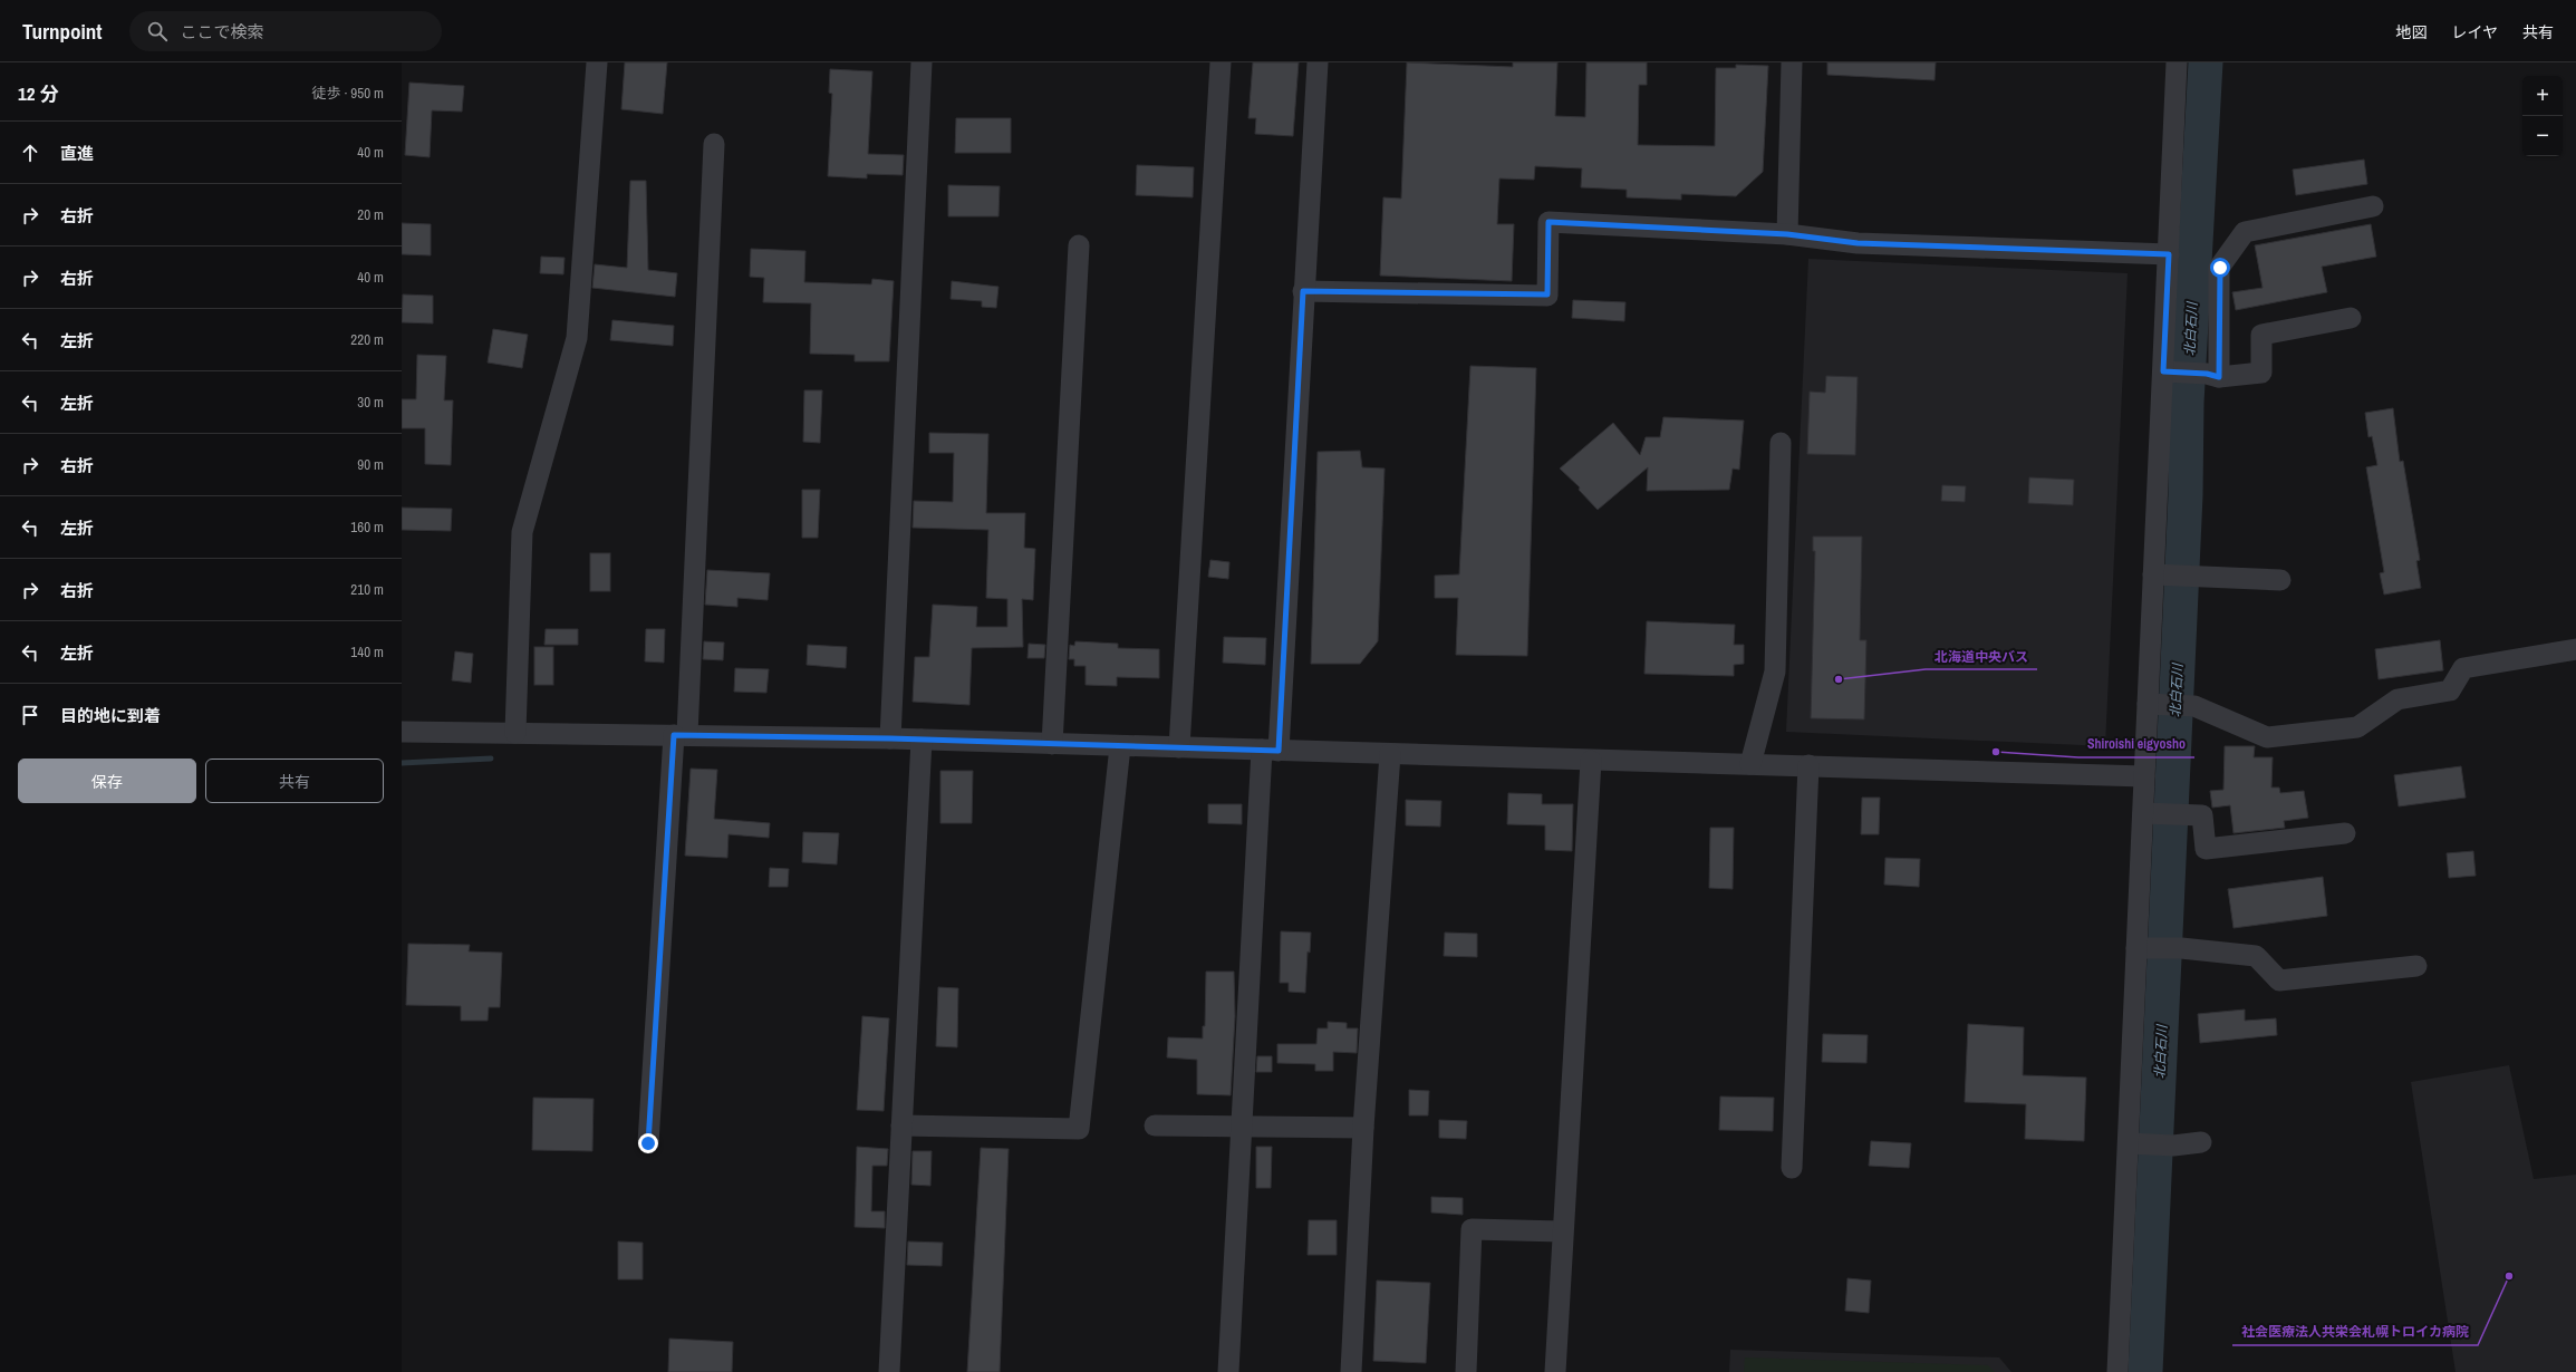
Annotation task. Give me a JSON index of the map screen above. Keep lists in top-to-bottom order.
{
  "water": ["北白石川"],
  "places": ["北海道中央バス", "Shiroishi eigyosho", "社会医療法人共栄会札幌トロイカ病院"],
  "page": {
    "header": "Turnpoint",
    "search": "ここで検索",
    "nav": ["地図", "レイヤ", "共有"],
    "heading": ["12 分", "徒歩 · 950 m"],
    "map_buttons": ["+", "−"],
    "list": [
      ["直進", "40 m"],
      ["右折", "20 m"],
      ["右折", "40 m"],
      ["左折", "220 m"],
      ["左折", "30 m"],
      ["右折", "90 m"],
      ["左折", "160 m"],
      ["右折", "210 m"],
      ["左折", "140 m"],
      "目的地に到着"
    ],
    "buttons": ["保存", "共有"]
  }
}
